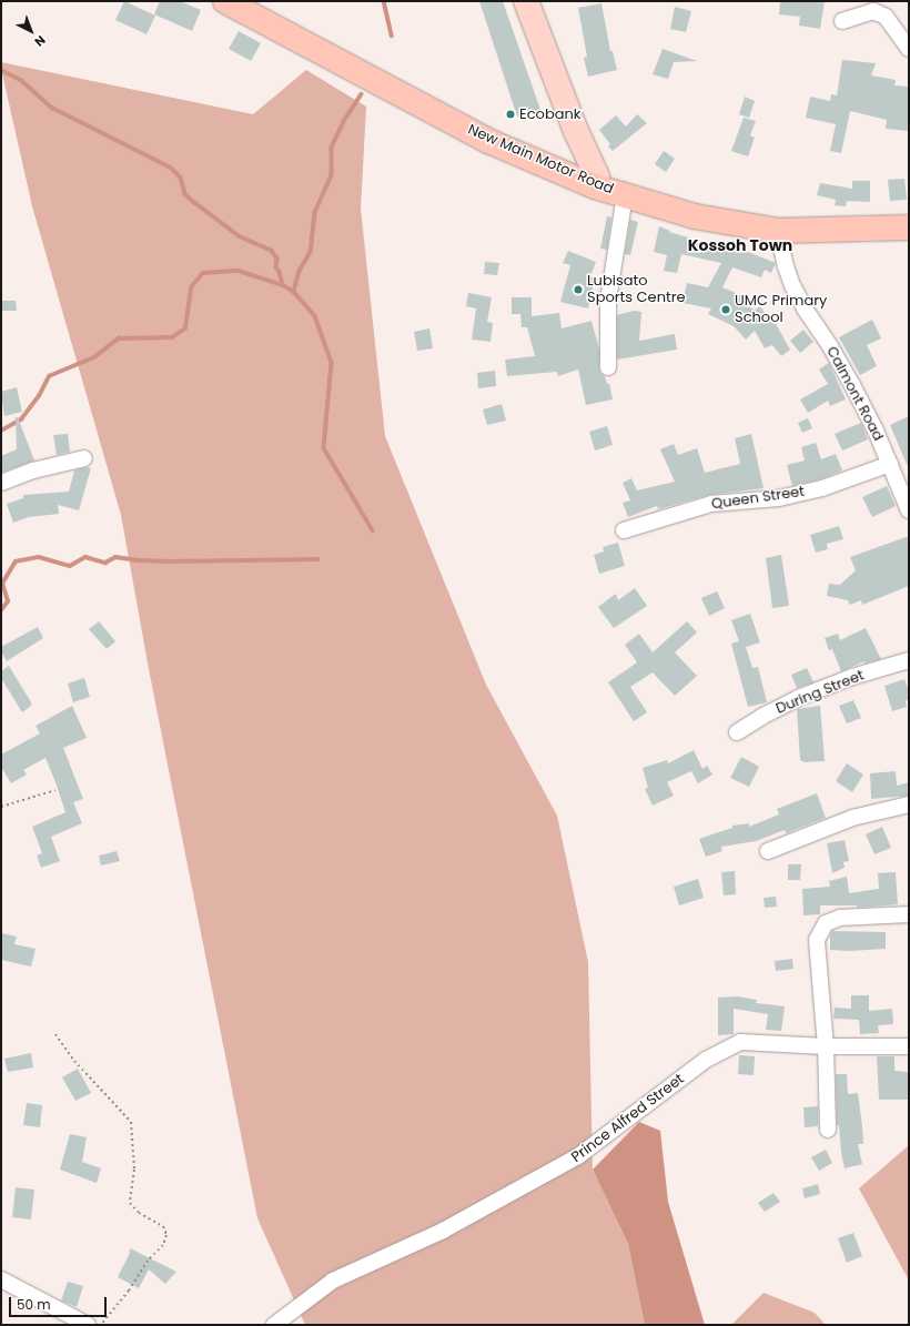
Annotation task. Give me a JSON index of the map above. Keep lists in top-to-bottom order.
{
  "streets": {
    "highway": ["New Main Motor Road"],
    "street": [
      "Calmont Road",
      "Queen Street",
      "During Street",
      "Prince Alfred Street"
    ]
  },
  "crossings": [
    ["New Main Motor Road", "Calmont Road"],
    ["Calmont Road", "Queen Street"]
  ],
  "districts": ["Kossoh Town"],
  "places": ["Ecobank", "Lubisato Sports Centre", "UMC Primary School"],
  "scale_bar": "50 m",
  "north": "bottom right"
}
